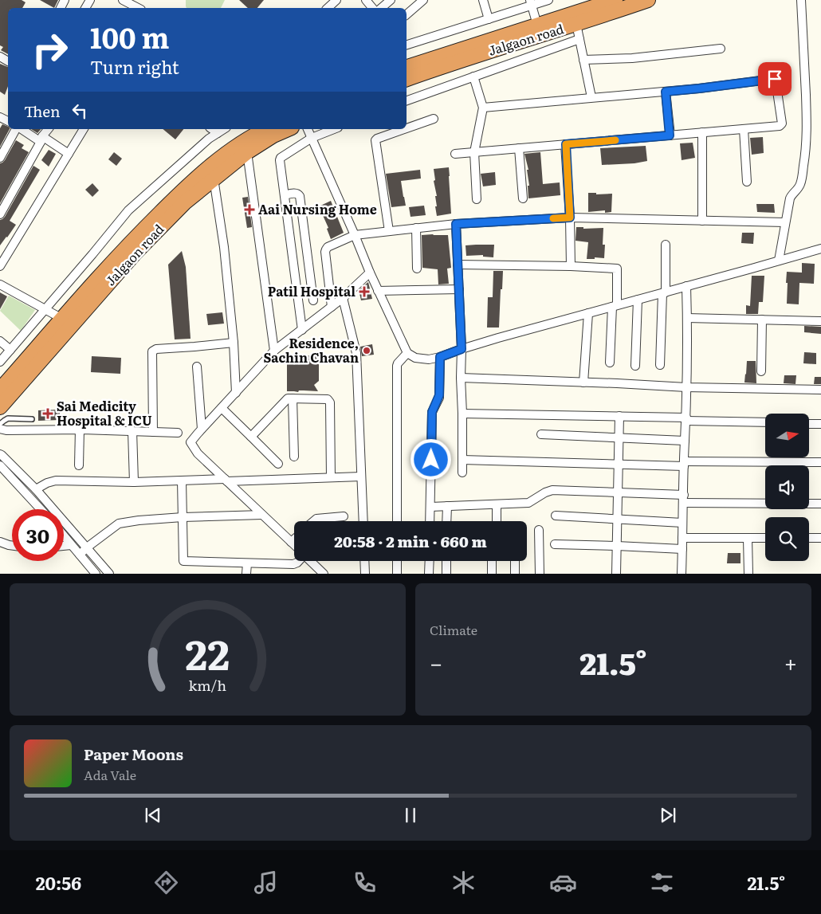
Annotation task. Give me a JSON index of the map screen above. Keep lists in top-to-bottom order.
{
  "streets": {
    "highway": ["Jalgaon road"]
  },
  "places": {
    "health": ["Aai Nursing Home", "Patil Hospital", "Sai Medicity Hospital & ICU"],
    "other": ["Residence, Sachin Chavan"]
  },
  "north": "right",
  "page": {
    "turn": ["100 m", "Turn right"],
    "then": "Then",
    "limit": "30",
    "trip": "20:58 · 2 min · 660 m",
    "tile": "Climate",
    "heat": ["−", "21.5°", "+"],
    "song": ["Paper Moons", "Ada Vale"],
    "tabs": ["20:56", "21.5°"],
    "gauge": ["22", "km/h"]
  }
}
